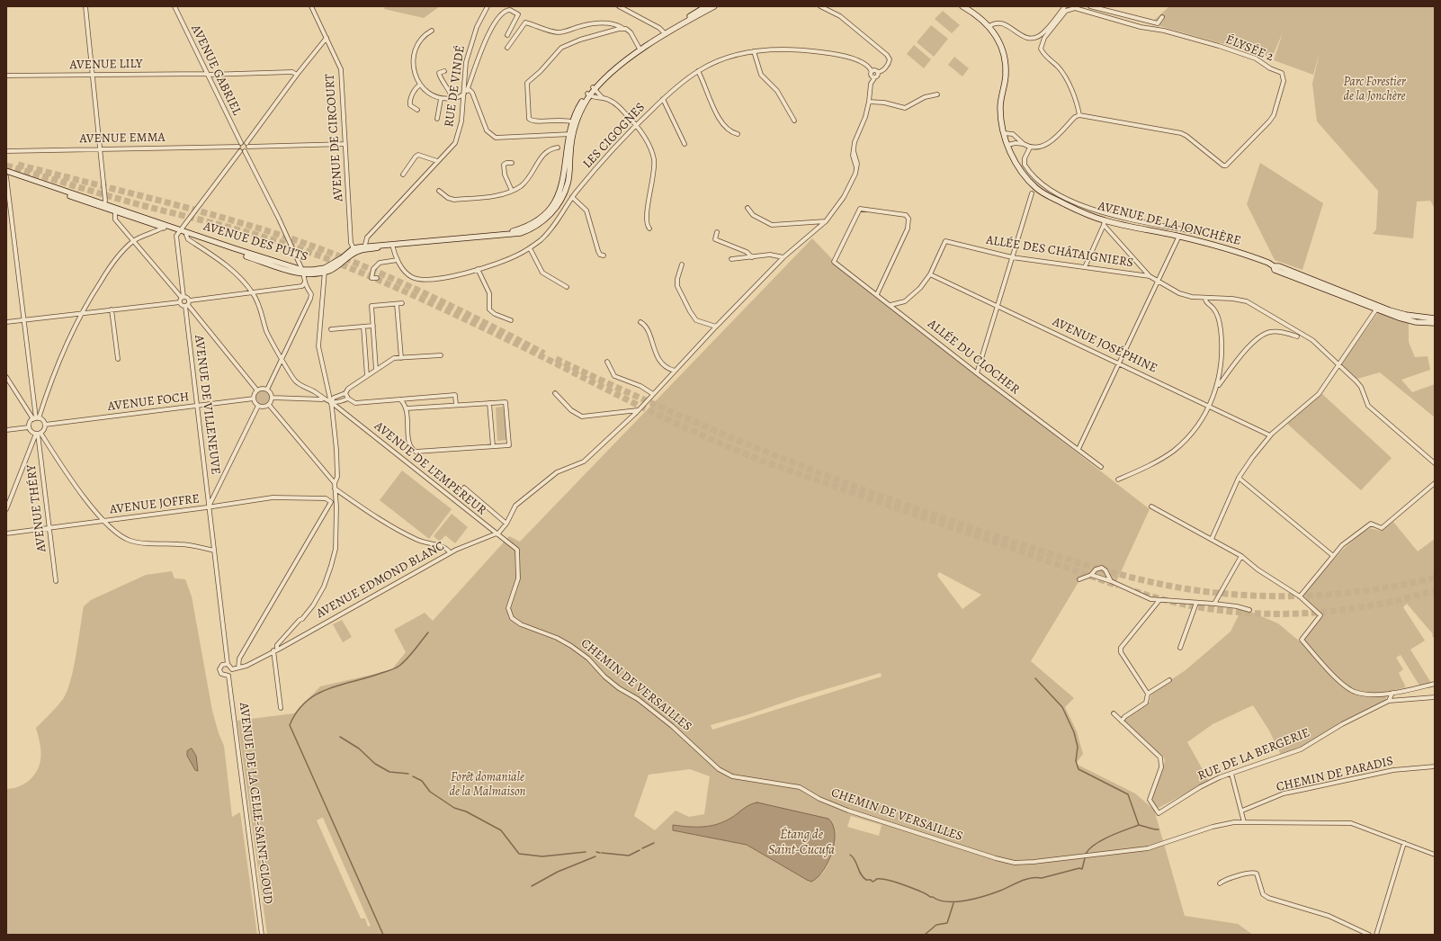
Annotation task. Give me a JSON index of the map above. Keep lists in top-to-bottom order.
{
  "streets": {
    "street": [
      "ÉLYSÉE 2",
      "AVENUE LILY",
      "AVENUE GABRIEL",
      "RUE DE VINDÉ",
      "LES CIGOGNES",
      "AVENUE DE CIRCOURT",
      "AVENUE EMMA",
      "AVENUE DE LA JONCHÈRE",
      "AVENUE DES PUITS",
      "ALLÉE DES CHÂTAIGNIERS",
      "AVENUE JOSÉPHINE",
      "ALLÉE DU CLOCHER",
      "AVENUE FOCH",
      "AVENUE DE VILLENEUVE",
      "AVENUE DE L'EMPEREUR",
      "AVENUE JOFFRE",
      "AVENUE THÉRY",
      "AVENUE EDMOND BLANC",
      "CHEMIN DE VERSAILLES",
      "RUE DE LA BERGERIE",
      "CHEMIN DE PARADIS",
      "AVENUE DE LA CELLE-SAINT-CLOUD"
    ]
  },
  "crossings": [
    ["AVENUE LILY", "AVENUE GABRIEL"],
    ["RUE DE VINDÉ", "AVENUE DES PUITS"],
    ["AVENUE DE CIRCOURT", "AVENUE DES PUITS"],
    ["ALLÉE DES CHÂTAIGNIERS", "AVENUE JOSÉPHINE"],
    ["AVENUE FOCH", "AVENUE DE VILLENEUVE"],
    ["AVENUE FOCH", "AVENUE THÉRY"],
    ["AVENUE DE VILLENEUVE", "AVENUE JOFFRE"],
    ["AVENUE DE VILLENEUVE", "AVENUE DE LA CELLE-SAINT-CLOUD"],
    ["AVENUE DE L'EMPEREUR", "AVENUE EDMOND BLANC"],
    ["AVENUE DE L'EMPEREUR", "CHEMIN DE VERSAILLES"],
    ["AVENUE JOFFRE", "AVENUE THÉRY"],
    ["AVENUE JOFFRE", "AVENUE DE LA CELLE-SAINT-CLOUD"]
  ],
  "water": ["Étang de Saint-Cucufa"],
  "parks": ["Parc Forestier de la Jonchère", "Forêt domaniale de la Malmaison"]
}
